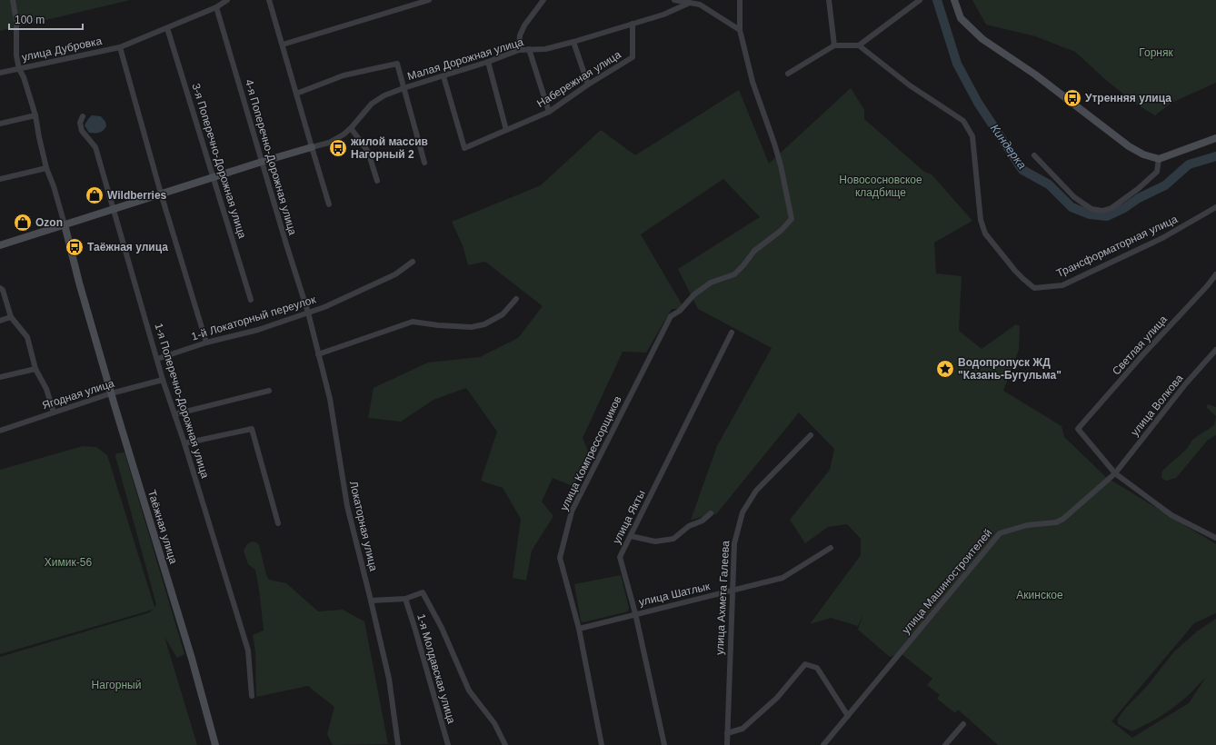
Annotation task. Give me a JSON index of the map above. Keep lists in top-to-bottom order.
{
  "streets": {
    "street": [
      "улица Дубровка",
      "Малая Дорожная улица",
      "Набережная улица",
      "4-я Поперечно-Дорожная улица",
      "3-я Поперечно-Дорожная улица",
      "Трансформаторная улица",
      "1-й Локаторный переулок",
      "Светлая улица",
      "Ягодная улица",
      "1-я Поперечно-Дорожная улица",
      "улица Волкова",
      "улица Компрессорщиков",
      "улица Якты",
      "Локаторная улица",
      "Таёжная улица",
      "улица Машиностроителей",
      "улица Шатлык",
      "улица Ахмета Галеева",
      "1-я Молдавская улица"
    ]
  },
  "crossings": [
    ["улица Дубровка", "4-я Поперечно-Дорожная улица"],
    ["улица Дубровка", "3-я Поперечно-Дорожная улица"],
    ["улица Дубровка", "Таёжная улица"],
    ["Малая Дорожная улица", "Набережная улица"],
    ["4-я Поперечно-Дорожная улица", "1-й Локаторный переулок"],
    ["4-я Поперечно-Дорожная улица", "Локаторная улица"],
    ["1-й Локаторный переулок", "1-я Поперечно-Дорожная улица"],
    ["1-й Локаторный переулок", "Локаторная улица"],
    ["Светлая улица", "улица Волкова"],
    ["Светлая улица", "улица Машиностроителей"],
    ["Ягодная улица", "1-я Поперечно-Дорожная улица"],
    ["Ягодная улица", "Таёжная улица"],
    ["улица Волкова", "улица Машиностроителей"],
    ["улица Компрессорщиков", "улица Шатлык"],
    ["улица Якты", "улица Шатлык"],
    ["улица Шатлык", "улица Ахмета Галеева"]
  ],
  "water": ["Киндерка"],
  "parks": [
    "Горняк",
    "Новососновское кладбище",
    "Химик-56",
    "Акинское",
    "Нагорный"
  ],
  "places": {
    "bus stop": ["Утренняя улица", "жилой массив Нагорный 2", "Таёжная улица"],
    "shop": ["Wildberries", "Ozon"],
    "place": ["Водопропуск ЖД \"Казань-Бугульма\""]
  },
  "scale_bar": "100 m"
}
